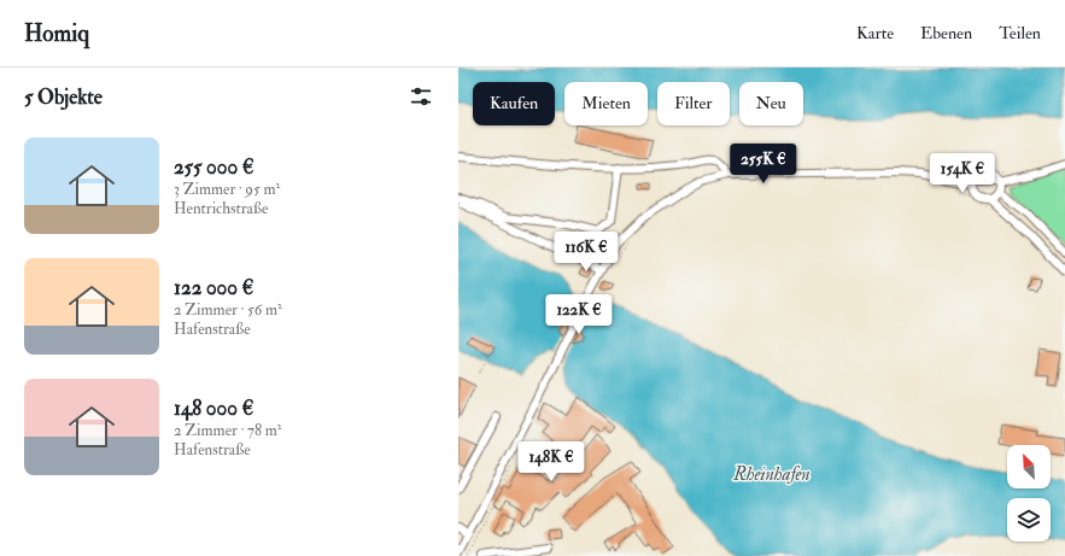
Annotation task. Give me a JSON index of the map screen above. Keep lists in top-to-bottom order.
{
  "water": ["Rheinhafen"],
  "north": "top left",
  "page": {
    "header": "Homiq",
    "nav": ["Karte", "Ebenen", "Teilen"],
    "heading": "5 Objekte",
    "chip": [
      "Kaufen",
      "Mieten",
      "Filter",
      "Neu"
    ],
    "list": [
      {
        "name": "255 000 €",
        "note": "3 Zimmer · 95 m² · Hentrichstraße"
      },
      {
        "name": "122 000 €",
        "note": "2 Zimmer · 56 m² · Hafenstraße"
      },
      {
        "name": "148 000 €",
        "note": "2 Zimmer · 78 m² · Hafenstraße"
      }
    ],
    "price": [
      "255K €",
      "154K €",
      "116K €",
      "122K €",
      "148K €"
    ]
  }
}
